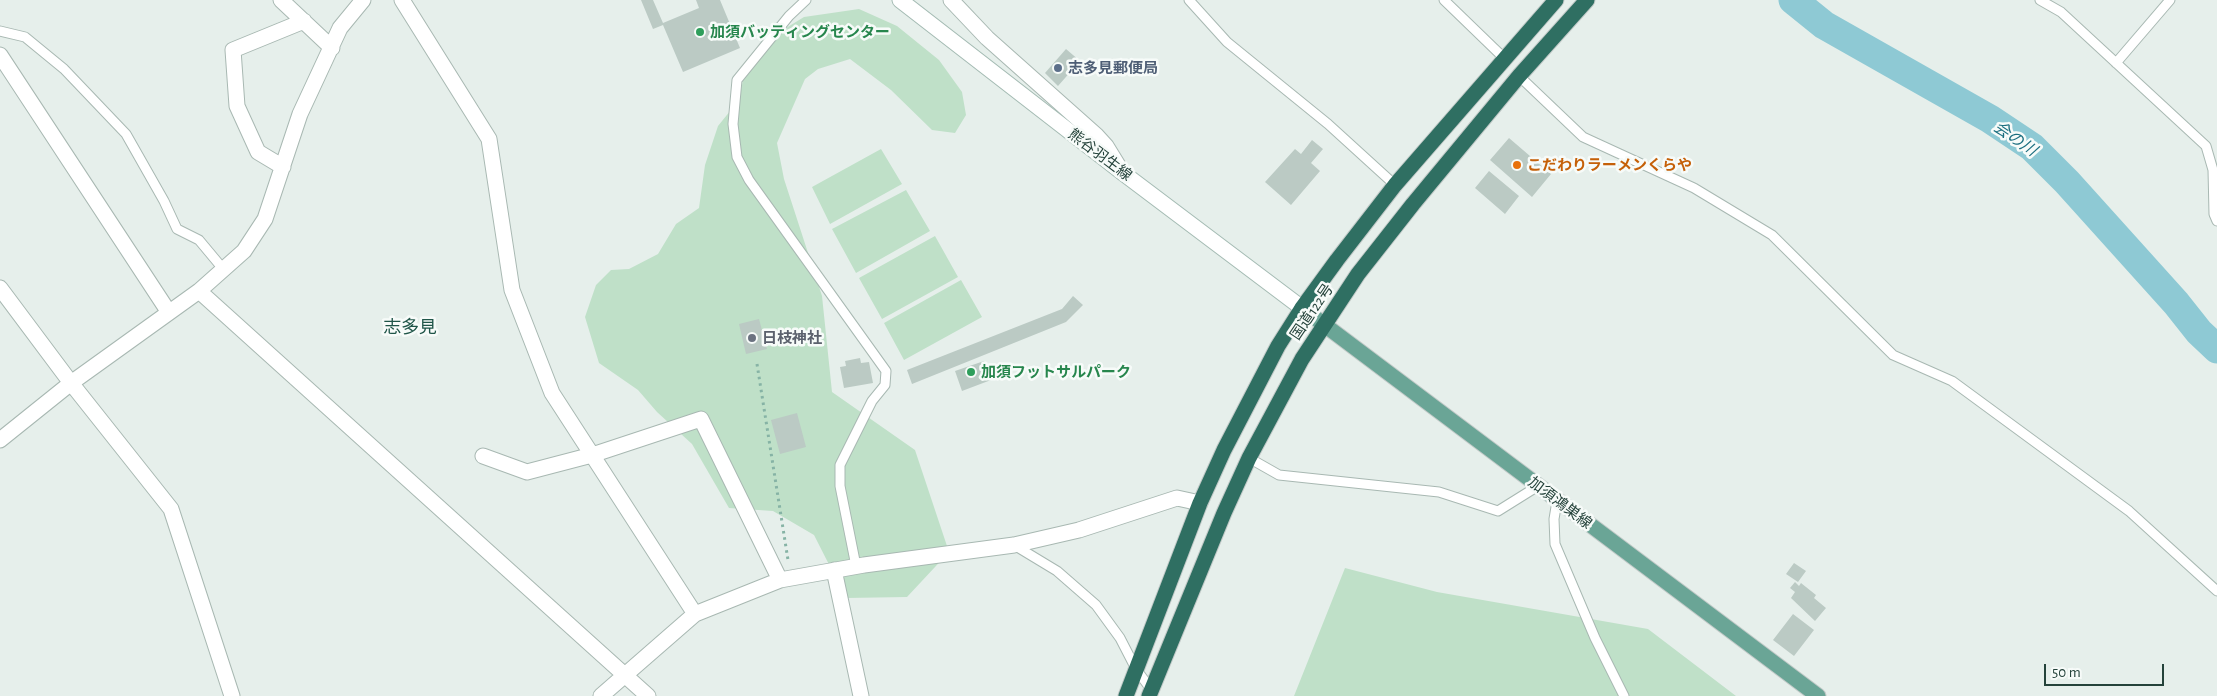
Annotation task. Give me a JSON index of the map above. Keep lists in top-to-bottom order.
{
  "streets": {
    "highway": ["国道122号"],
    "main road": ["加須鴻巣線"],
    "street": ["熊谷羽生線"]
  },
  "crossings": [
    ["熊谷羽生線", "国道122号"],
    ["熊谷羽生線", "加須鴻巣線"],
    ["国道122号", "加須鴻巣線"]
  ],
  "districts": ["志多見"],
  "water": ["会の川"],
  "places": [
    "加須バッティングセンター",
    "志多見郵便局",
    "こだわりラーメンくらや",
    "日枝神社",
    "加須フットサルパーク"
  ],
  "scale_bar": "50 m"
}
